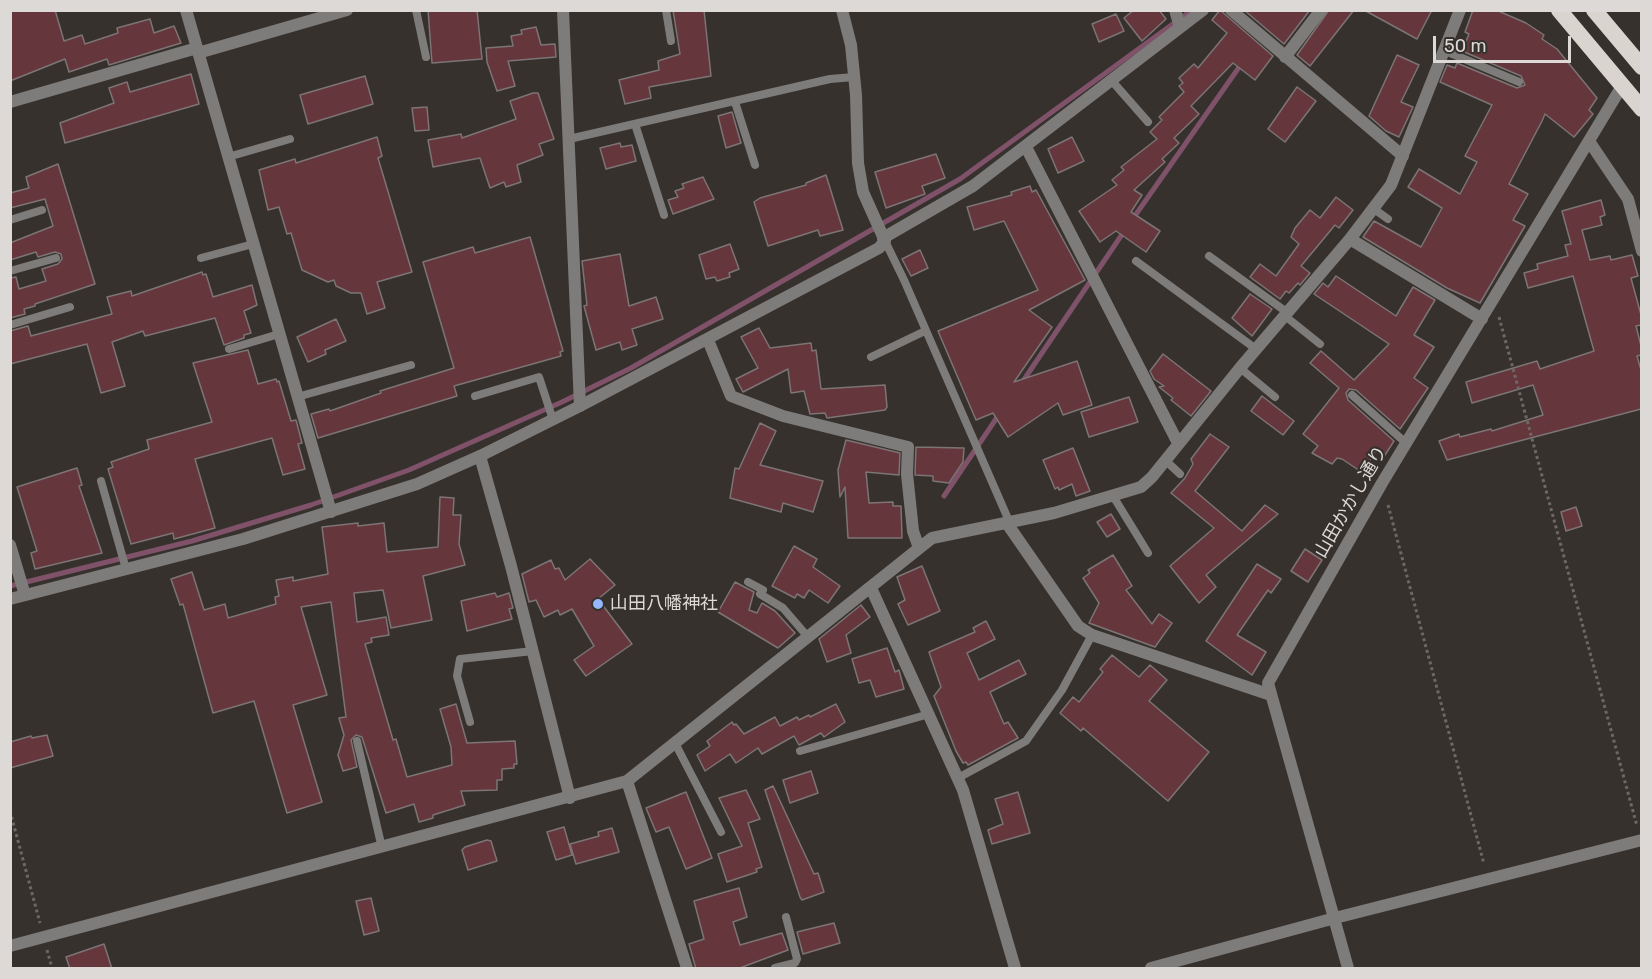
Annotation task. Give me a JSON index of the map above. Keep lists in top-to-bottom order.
{
  "streets": {
    "street": ["山田かかし通り"]
  },
  "places": ["山田八幡神社"],
  "scale_bar": "50 m"
}
